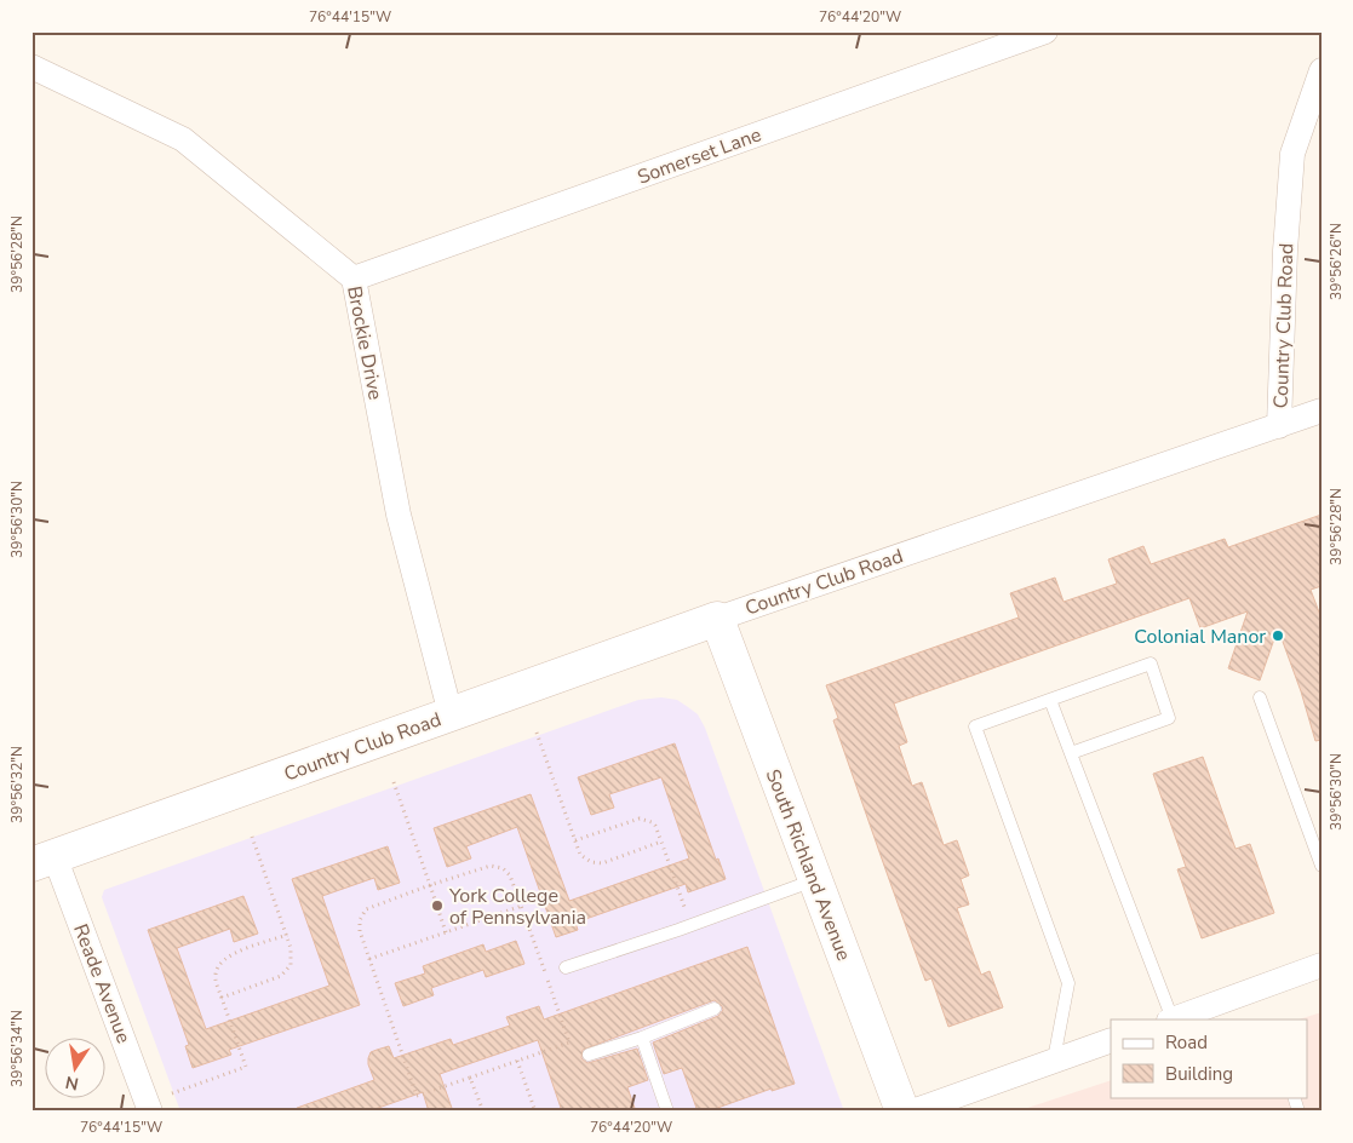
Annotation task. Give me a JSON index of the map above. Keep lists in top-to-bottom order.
{
  "streets": {
    "main road": ["Country Club Road", "South Richland Avenue"],
    "street": ["Somerset Lane", "Brockie Drive", "Reade Avenue"]
  },
  "crossings": [
    ["Somerset Lane", "Brockie Drive"],
    ["Country Club Road", "Brockie Drive"],
    ["Country Club Road", "South Richland Avenue"],
    ["Country Club Road", "Reade Avenue"]
  ],
  "places": ["Colonial Manor", "York College of Pennsylvania"],
  "legend": ["Road", "Building"],
  "north": "bottom",
  "coordinates": [
    "76°44'15\"W",
    "76°44'20\"W",
    "39°56'28\"N",
    "39°56'26\"N",
    "39°56'30\"N",
    "39°56'32\"N",
    "39°56'34\"N"
  ]
}
